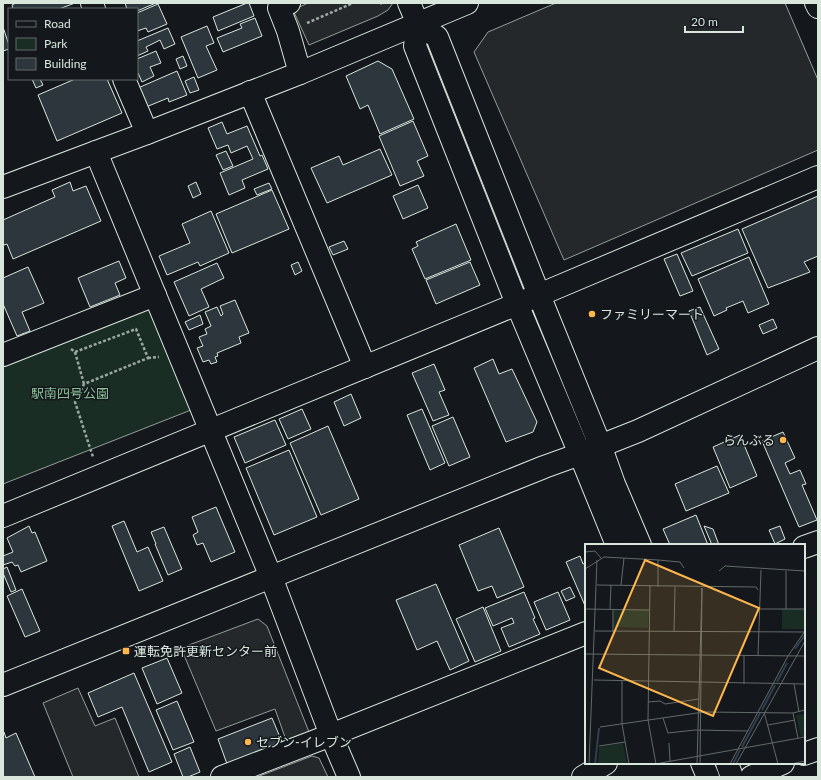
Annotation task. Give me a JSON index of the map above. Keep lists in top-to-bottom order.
{
  "parks": ["駅南四号公園"],
  "places": {
    "other": ["ファミリーマート", "らんぶる", "セブン-イレブン"],
    "transit": ["運転免許更新センター前"]
  },
  "legend": ["Road", "Park", "Building"],
  "scale_bar": "20 m"
}
